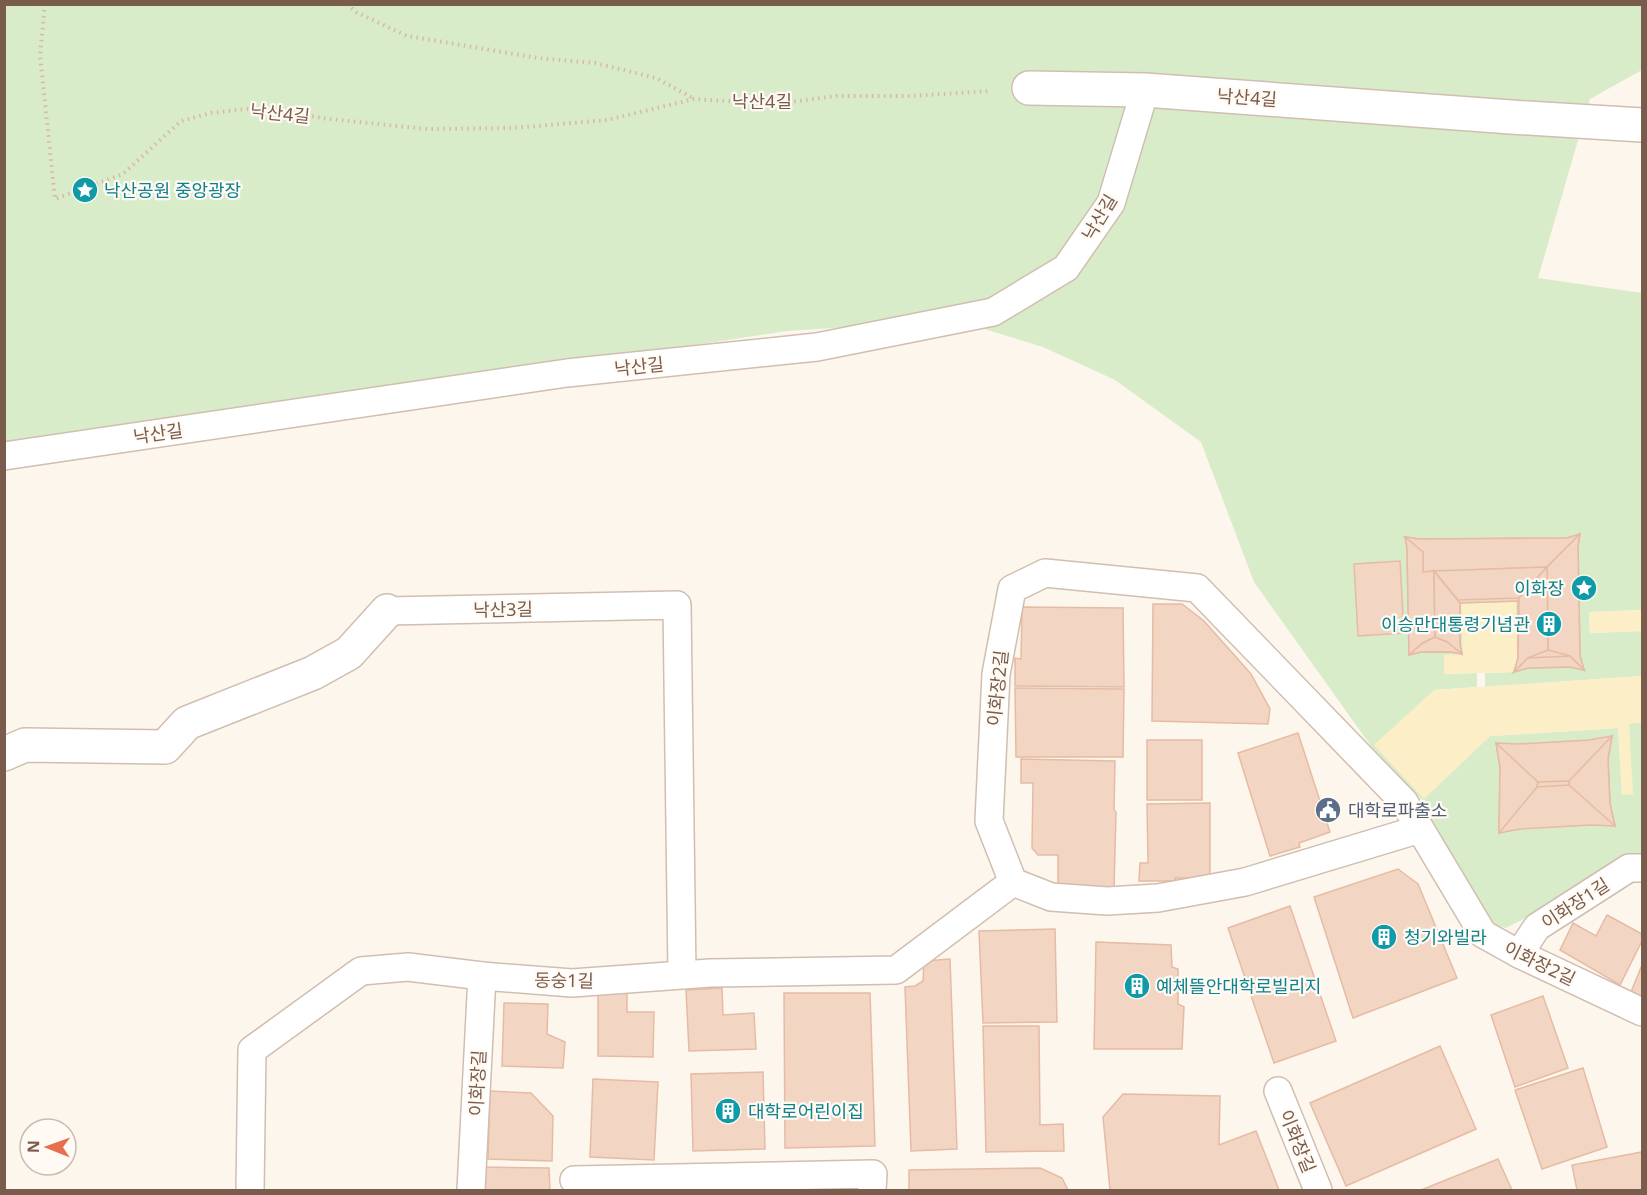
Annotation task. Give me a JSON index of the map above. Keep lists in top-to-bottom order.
{
  "streets": {
    "street": ["낙산4길", "낙산3길"],
    "lane": [
      "낙산길",
      "이화장2길",
      "이화장1길",
      "동숭1길",
      "이화장길"
    ]
  },
  "crossings": [
    ["낙산4길", "낙산길"],
    ["낙산3길", "동숭1길"],
    ["이화장2길", "이화장1길"],
    ["이화장2길", "동숭1길"],
    ["동숭1길", "이화장길"]
  ],
  "places": {
    "place": ["낙산공원 중앙광장", "이화장"],
    "building": [
      "이승만대통령기념관",
      "청기와빌라",
      "예체뜰안대학로빌리지",
      "대학로어린이집"
    ],
    "public building": ["대학로파출소"]
  },
  "north": "left"
}
